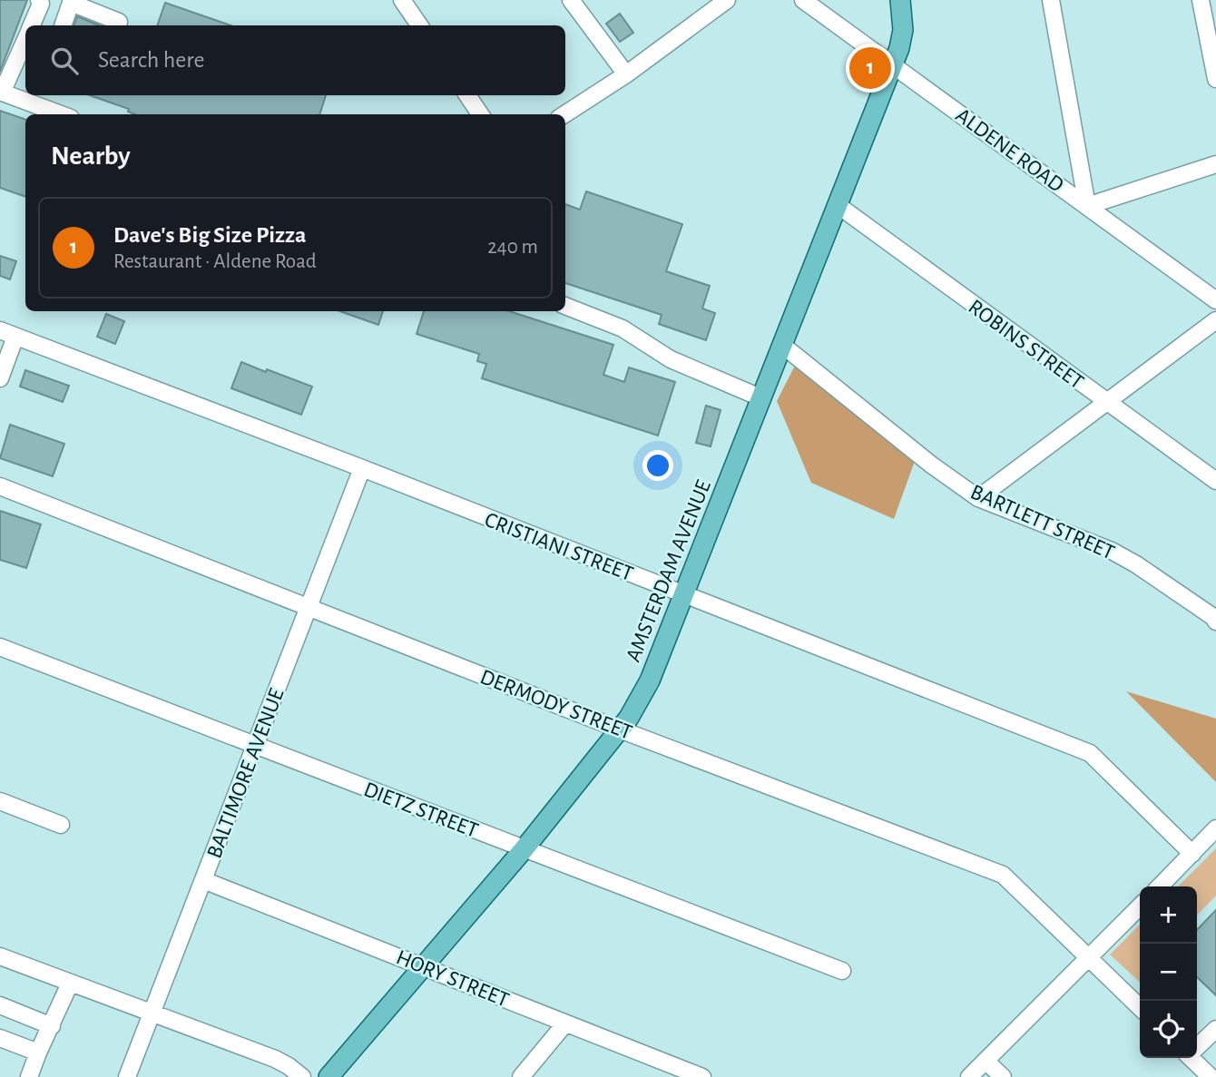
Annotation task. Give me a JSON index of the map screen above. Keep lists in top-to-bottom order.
{
  "streets": {
    "main road": ["AMSTERDAM AVENUE"],
    "street": [
      "ALDENE ROAD",
      "ROBINS STREET",
      "BARTLETT STREET",
      "CRISTIANI STREET",
      "DERMODY STREET",
      "BALTIMORE AVENUE",
      "DIETZ STREET",
      "HORY STREET"
    ]
  },
  "crossings": [
    ["ALDENE ROAD", "AMSTERDAM AVENUE"],
    ["ROBINS STREET", "AMSTERDAM AVENUE"],
    ["BARTLETT STREET", "AMSTERDAM AVENUE"],
    ["CRISTIANI STREET", "AMSTERDAM AVENUE"],
    ["CRISTIANI STREET", "BALTIMORE AVENUE"],
    ["AMSTERDAM AVENUE", "DERMODY STREET"],
    ["AMSTERDAM AVENUE", "DIETZ STREET"],
    ["AMSTERDAM AVENUE", "HORY STREET"],
    ["DERMODY STREET", "BALTIMORE AVENUE"],
    ["BALTIMORE AVENUE", "DIETZ STREET"],
    ["BALTIMORE AVENUE", "HORY STREET"]
  ],
  "page": {
    "search": "Search here",
    "pins": "1",
    "heading": "Nearby",
    "list": [
      {
        "mark": "1",
        "name": "Dave's Big Size Pizza",
        "note": "Restaurant · Aldene Road",
        "value": "240 m"
      }
    ],
    "map_buttons": ["+", "−"]
  }
}
